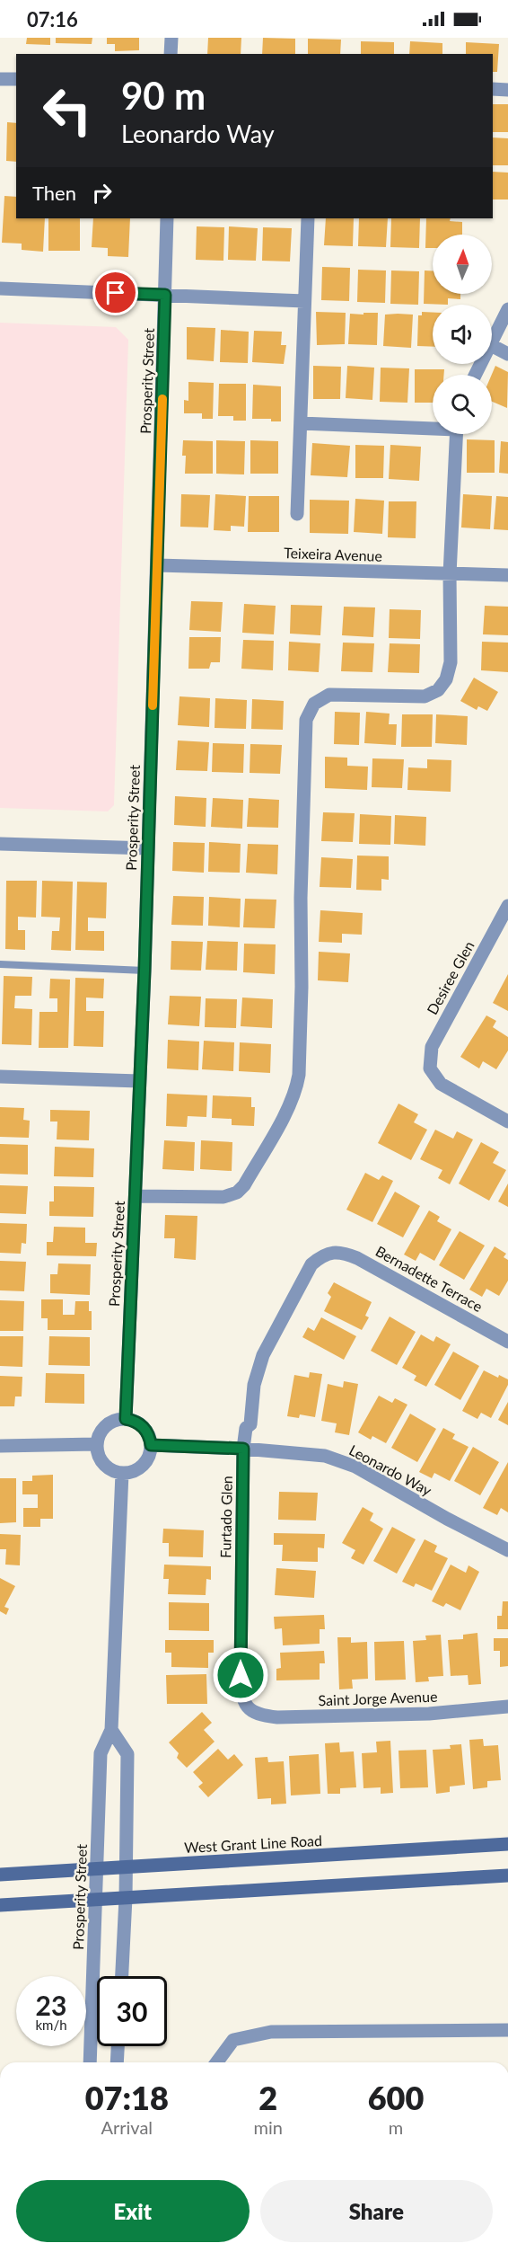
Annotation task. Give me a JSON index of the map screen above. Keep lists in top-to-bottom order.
{
  "streets": {
    "main road": ["West Grant Line Road"],
    "street": [
      "Prosperity Street",
      "Teixeira Avenue",
      "Desiree Glen",
      "Bernadette Terrace",
      "Leonardo Way",
      "Furtado Glen",
      "Saint Jorge Avenue"
    ]
  },
  "crossings": [
    ["Prosperity Street", "Teixeira Avenue"],
    ["Prosperity Street", "Leonardo Way"],
    ["Prosperity Street", "West Grant Line Road"],
    ["Bernadette Terrace", "Furtado Glen"],
    ["Leonardo Way", "Furtado Glen"],
    ["Furtado Glen", "Saint Jorge Avenue"]
  ],
  "north": "top",
  "page": {
    "status": "07:16",
    "turn": ["90 m", "Leonardo Way"],
    "then": "Then",
    "speed": "23 km/h",
    "limit": "30",
    "eta": [
      "07:18",
      "Arrival",
      "2",
      "min",
      "600",
      "m"
    ],
    "buttons": ["Exit", "Share"]
  }
}
